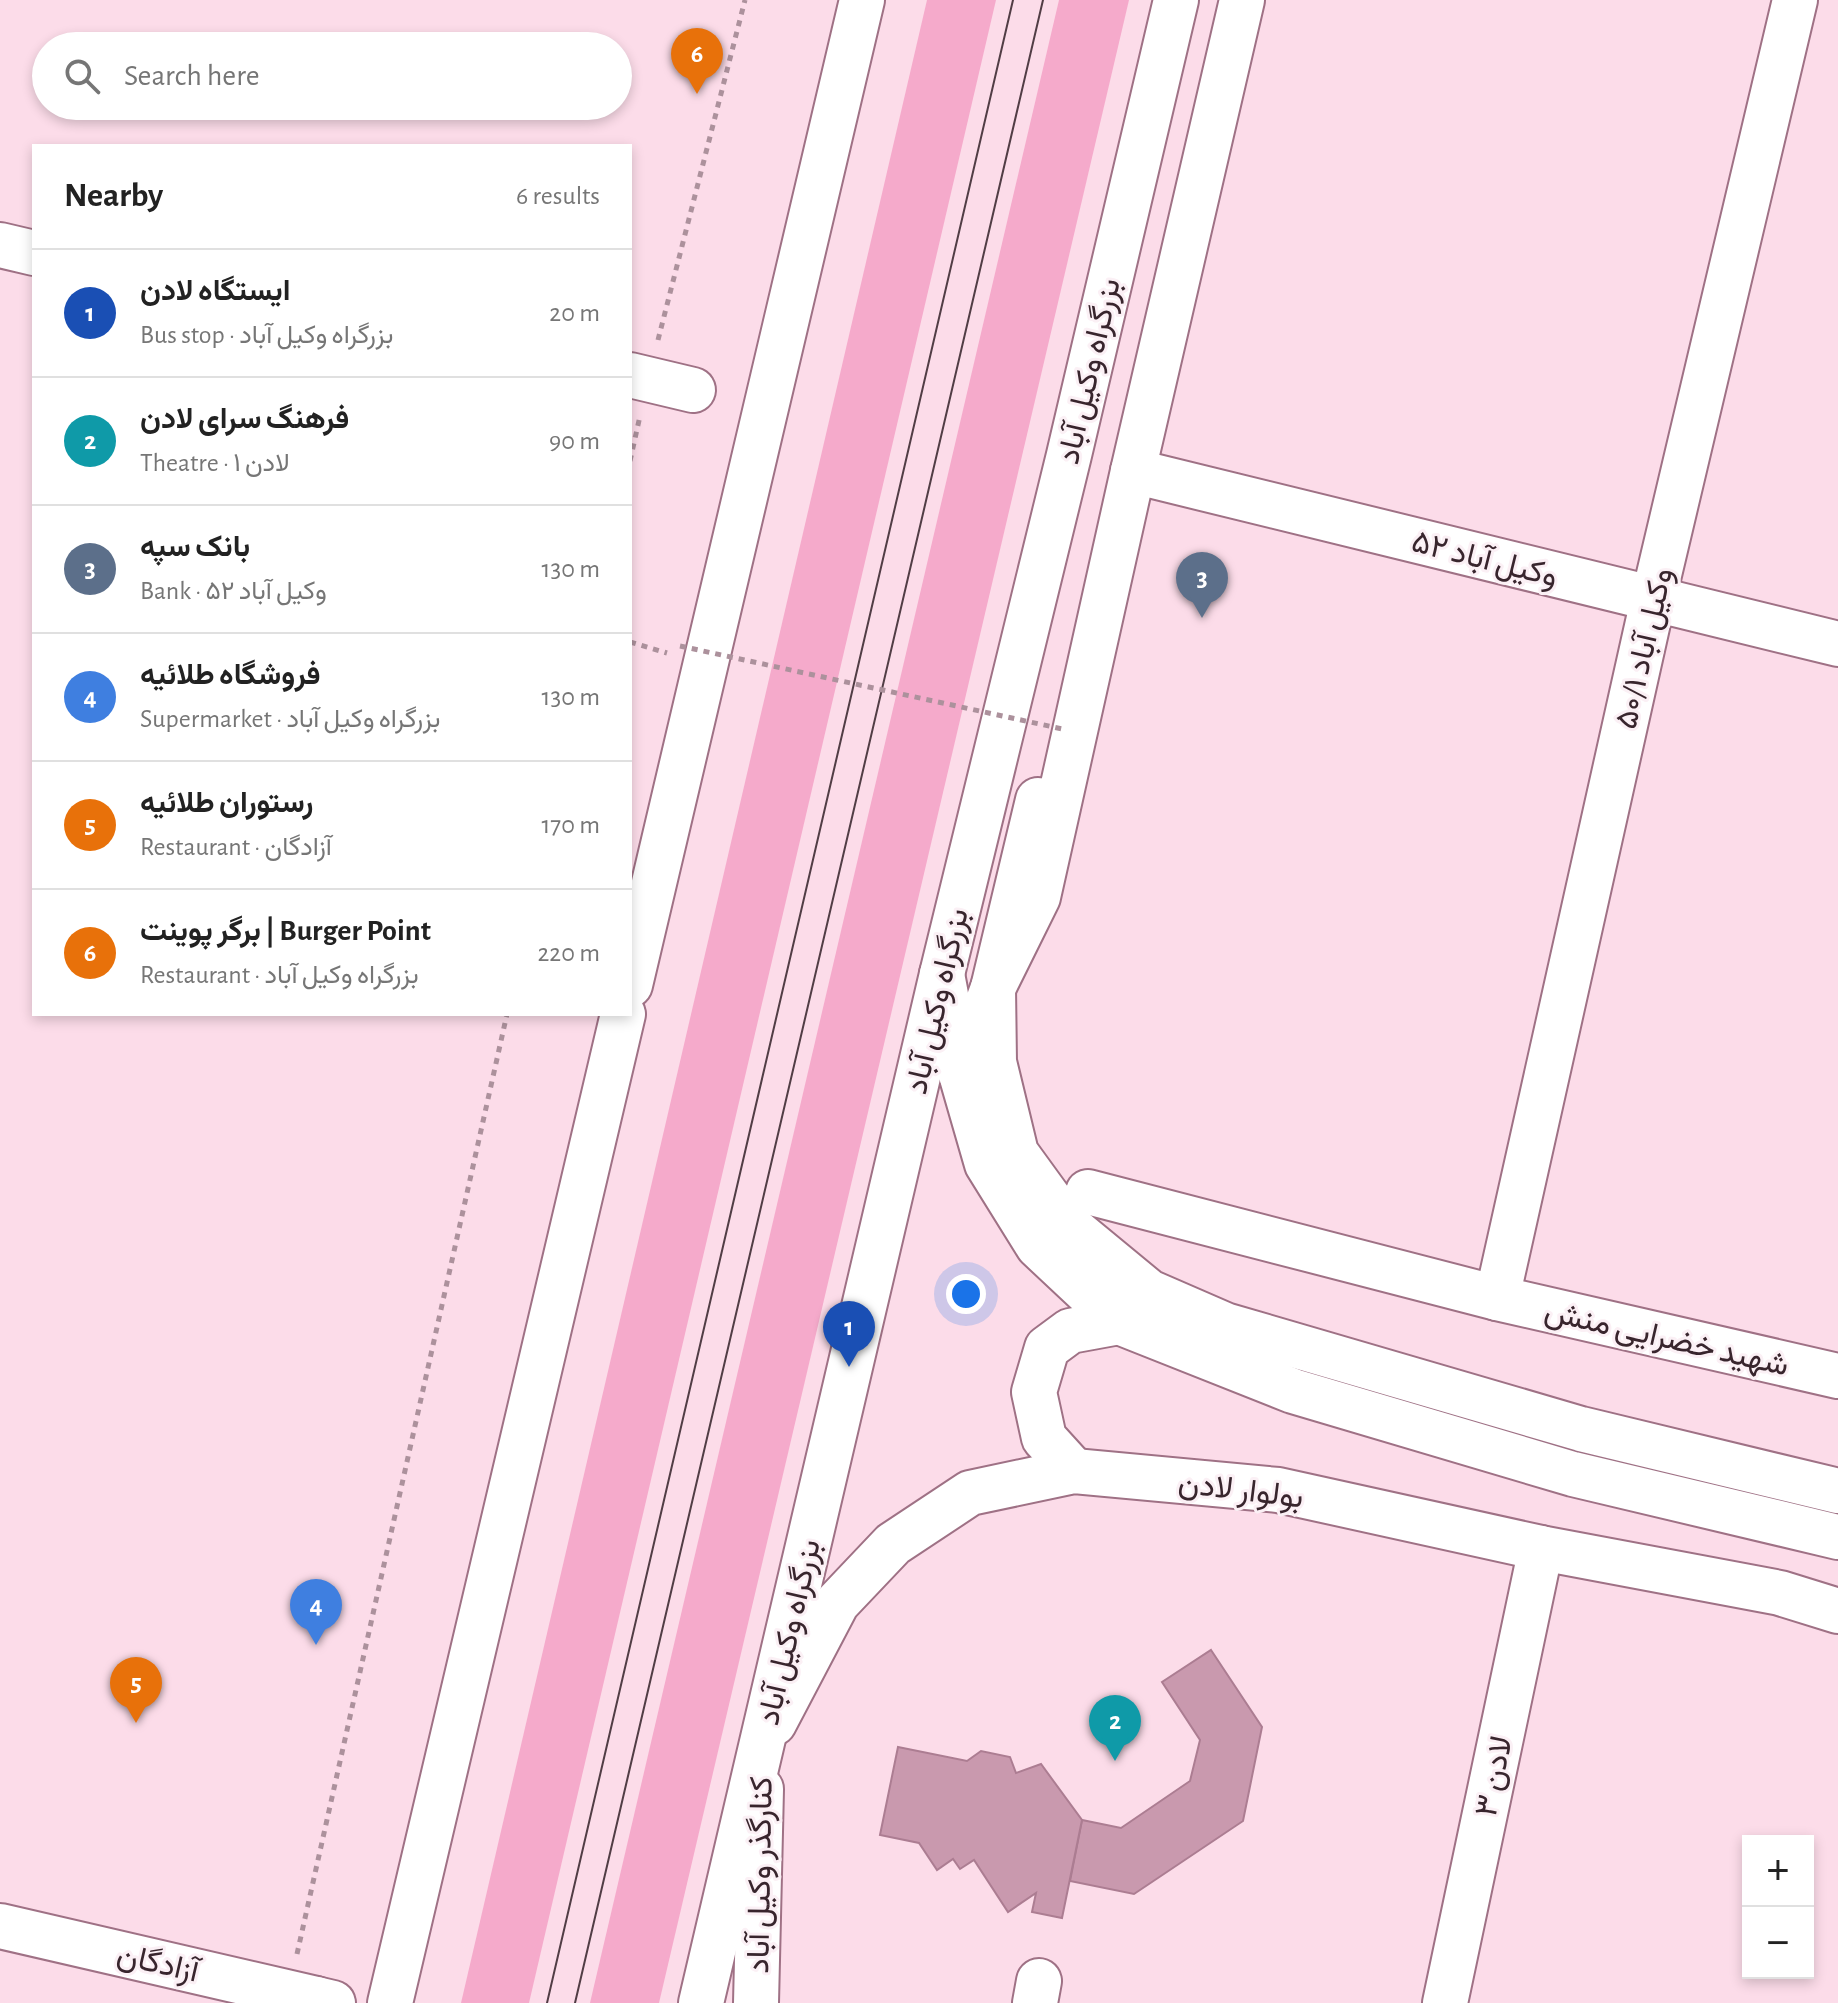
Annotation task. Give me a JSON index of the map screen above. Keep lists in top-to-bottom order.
{
  "streets": {
    "main road": [
      "بزرگراه وکیل آباد",
      "۵۲ وکیل آباد",
      "وکیل آباد ۵۰/۱",
      "شهید خضرایی منش",
      "بولوار لادن",
      "لادن ۳",
      "کنارگذر وکیل آباد",
      "آزادگان"
    ]
  },
  "crossings": [
    ["بزرگراه وکیل آباد", "بولوار لادن"],
    ["بزرگراه وکیل آباد", "کنارگذر وکیل آباد"],
    ["۵۲ وکیل آباد", "وکیل آباد ۵۰/۱"],
    ["وکیل آباد ۵۰/۱", "شهید خضرایی منش"],
    ["بولوار لادن", "لادن ۳"],
    ["بولوار لادن", "کنارگذر وکیل آباد"]
  ],
  "page": {
    "pins": [
      "6",
      "3",
      "1",
      "4",
      "5",
      "2"
    ],
    "search": "Search here",
    "heading": ["Nearby", "6 results"],
    "list": [
      {
        "mark": "1",
        "name": "ایستگاه لادن",
        "note": "Bus stop · بزرگراه وکیل آباد",
        "value": "20 m"
      },
      {
        "mark": "2",
        "name": "فرهنگ سرای لادن",
        "note": "Theatre · لادن ۱",
        "value": "90 m"
      },
      {
        "mark": "3",
        "name": "بانک سپه",
        "note": "Bank · ۵۲ وکیل آباد",
        "value": "130 m"
      },
      {
        "mark": "4",
        "name": "فروشگاه طلائیه",
        "note": "Supermarket · بزرگراه وکیل آباد",
        "value": "130 m"
      },
      {
        "mark": "5",
        "name": "رستوران طلائیه",
        "note": "Restaurant · آزادگان",
        "value": "170 m"
      },
      {
        "mark": "6",
        "name": "برگر پوینت | Burger Point",
        "note": "Restaurant · بزرگراه وکیل آباد",
        "value": "220 m"
      }
    ],
    "map_buttons": ["+", "−"]
  }
}
